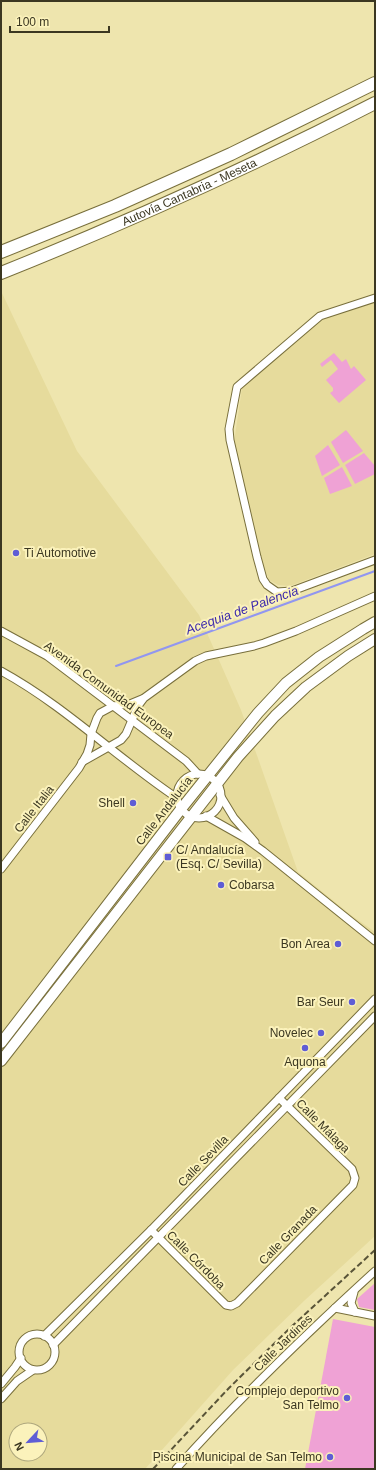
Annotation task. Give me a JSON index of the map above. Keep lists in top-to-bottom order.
{
  "streets": {
    "highway": ["Autovía Cantabria - Meseta"],
    "main road": ["Calle Andalucía"],
    "street": [
      "Avenida Comunidad Europea",
      "Calle Italia",
      "Calle Málaga",
      "Calle Sevilla",
      "Calle Granada",
      "Calle Córdoba",
      "Calle Jardines"
    ]
  },
  "crossings": [
    ["Avenida Comunidad Europea", "Calle Italia"],
    ["Avenida Comunidad Europea", "Calle Andalucía"],
    ["Calle Málaga", "Calle Sevilla"],
    ["Calle Málaga", "Calle Granada"],
    ["Calle Sevilla", "Calle Córdoba"],
    ["Calle Granada", "Calle Córdoba"]
  ],
  "water": ["Acequia de Palencia"],
  "places": {
    "other": [
      "Ti Automotive",
      "Shell",
      "Cobarsa",
      "Bon Area",
      "Bar Seur",
      "Novelec",
      "Aquona",
      "Complejo deportivo San Telmo",
      "Piscina Municipal de San Telmo"
    ],
    "transit": ["C/ Andalucía (Esq. C/ Sevilla)"]
  },
  "scale_bar": "100 m",
  "north": "bottom left"
}
